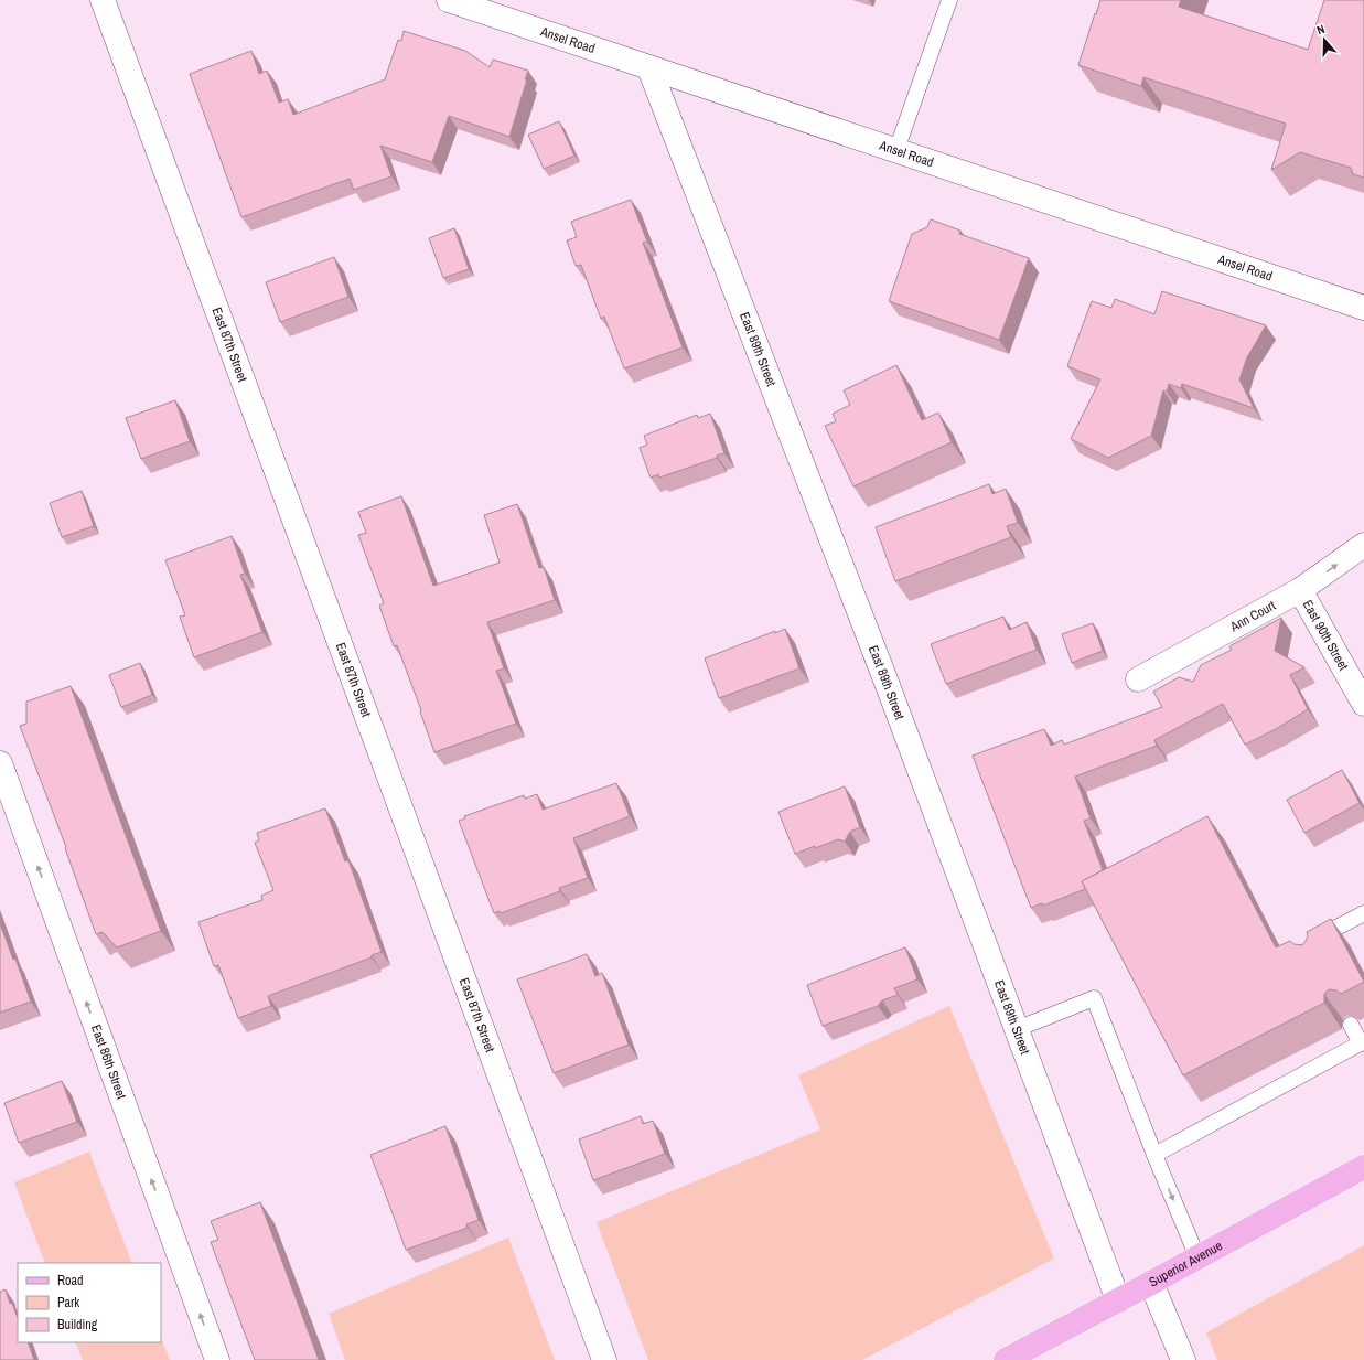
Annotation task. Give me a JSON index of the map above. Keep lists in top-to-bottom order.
{
  "streets": {
    "main road": ["Superior Avenue"],
    "street": [
      "Ansel Road",
      "East 87th Street",
      "East 89th Street",
      "Ann Court",
      "East 90th Street",
      "East 86th Street"
    ]
  },
  "crossings": [
    ["Ansel Road", "East 89th Street"],
    ["East 89th Street", "Superior Avenue"],
    ["Ann Court", "East 90th Street"]
  ],
  "one_way": ["East 86th Street"],
  "legend": ["Road", "Park", "Building"],
  "north": "top"
}
